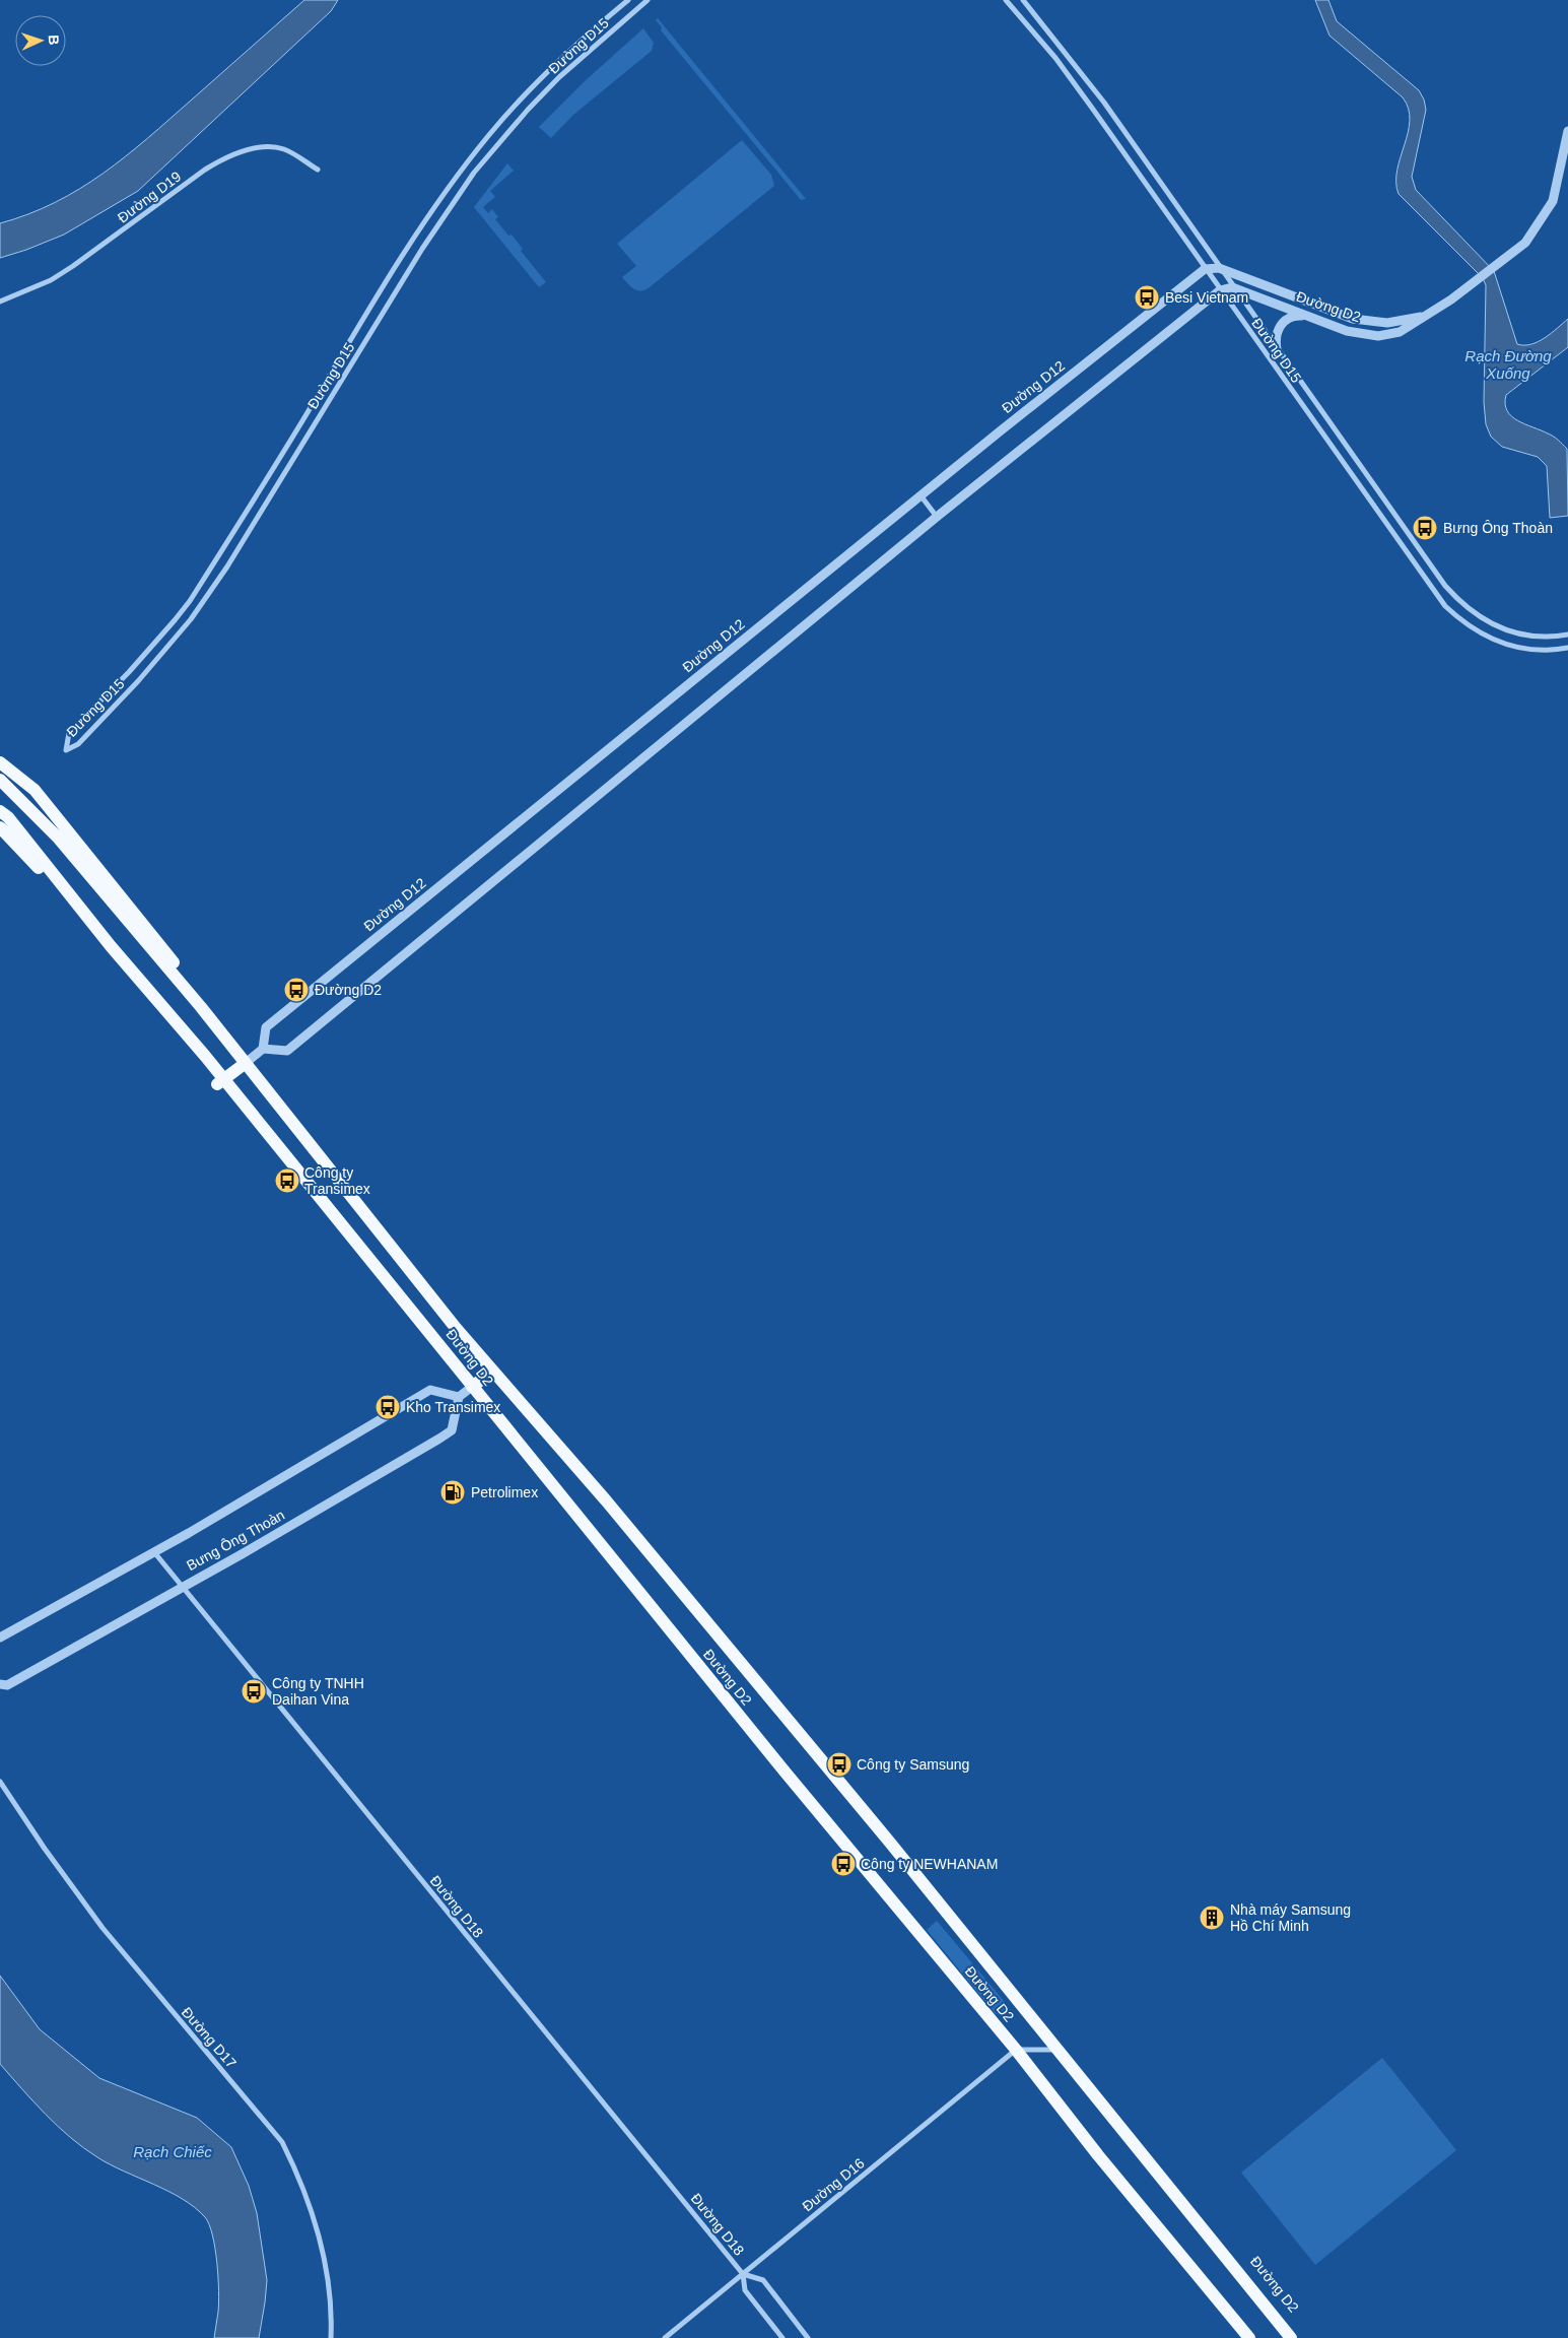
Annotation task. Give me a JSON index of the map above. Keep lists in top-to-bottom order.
{
  "streets": {
    "main road": ["Đường D2"],
    "street": [
      "Đường D15",
      "Đường D19",
      "Đường D12",
      "Bưng Ông Thoàn",
      "Đường D18",
      "Đường D17",
      "Đường D16"
    ]
  },
  "crossings": [
    ["Đường D15", "Đường D2"],
    ["Đường D15", "Đường D12"],
    ["Đường D2", "Đường D16"],
    ["Bưng Ông Thoàn", "Đường D18"],
    ["Đường D18", "Đường D16"]
  ],
  "water": ["Rạch Đường Xuống", "Rạch Chiếc"],
  "places": {
    "bus stop": [
      "Besi Vietnam",
      "Bưng Ông Thoàn",
      "Đường D2",
      "Công ty Transimex",
      "Kho Transimex",
      "Công ty TNHH Daihan Vina",
      "Công ty Samsung",
      "Công ty NEWHANAM"
    ],
    "fuel station": ["Petrolimex"],
    "building": ["Nhà máy Samsung Hồ Chí Minh"]
  },
  "north": "right"
}
